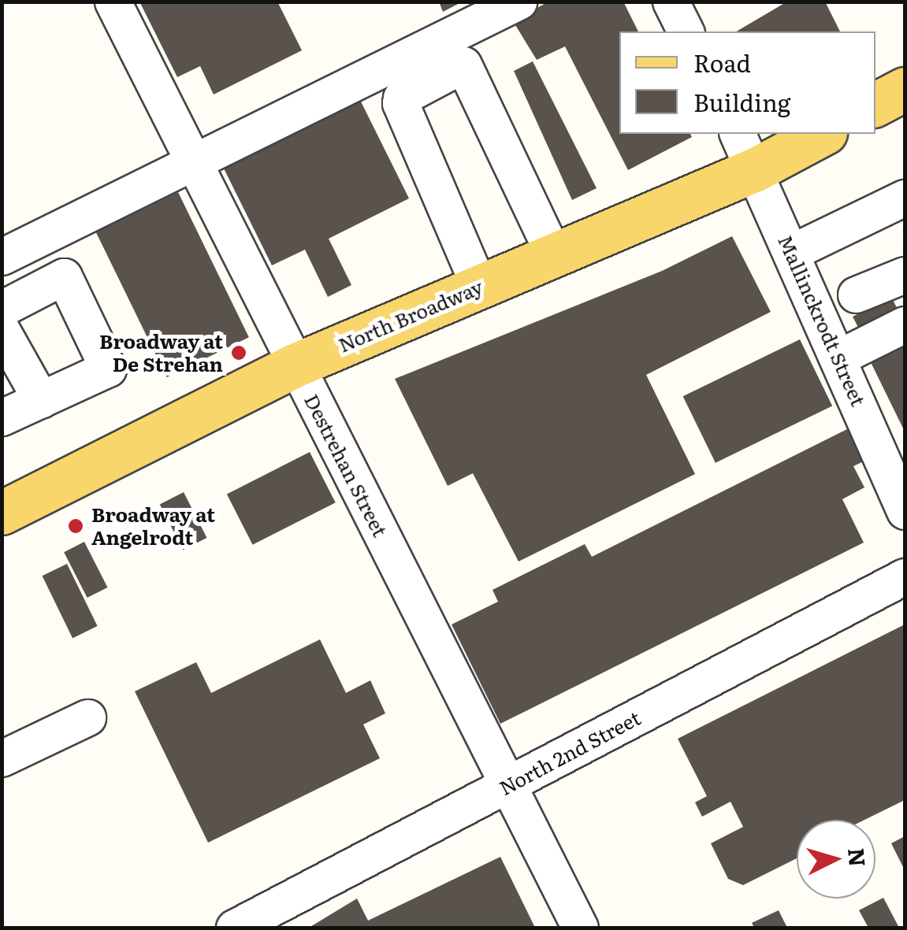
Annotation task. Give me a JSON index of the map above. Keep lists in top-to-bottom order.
{
  "streets": {
    "main road": ["North Broadway"],
    "street": ["Mallinckrodt Street", "Destrehan Street", "North 2nd Street"]
  },
  "crossings": [
    ["North Broadway", "Mallinckrodt Street"],
    ["North Broadway", "Destrehan Street"],
    ["Destrehan Street", "North 2nd Street"]
  ],
  "places": ["Broadway at De Strehan", "Broadway at Angelrodt"],
  "legend": ["Road", "Building"],
  "north": "right"
}
